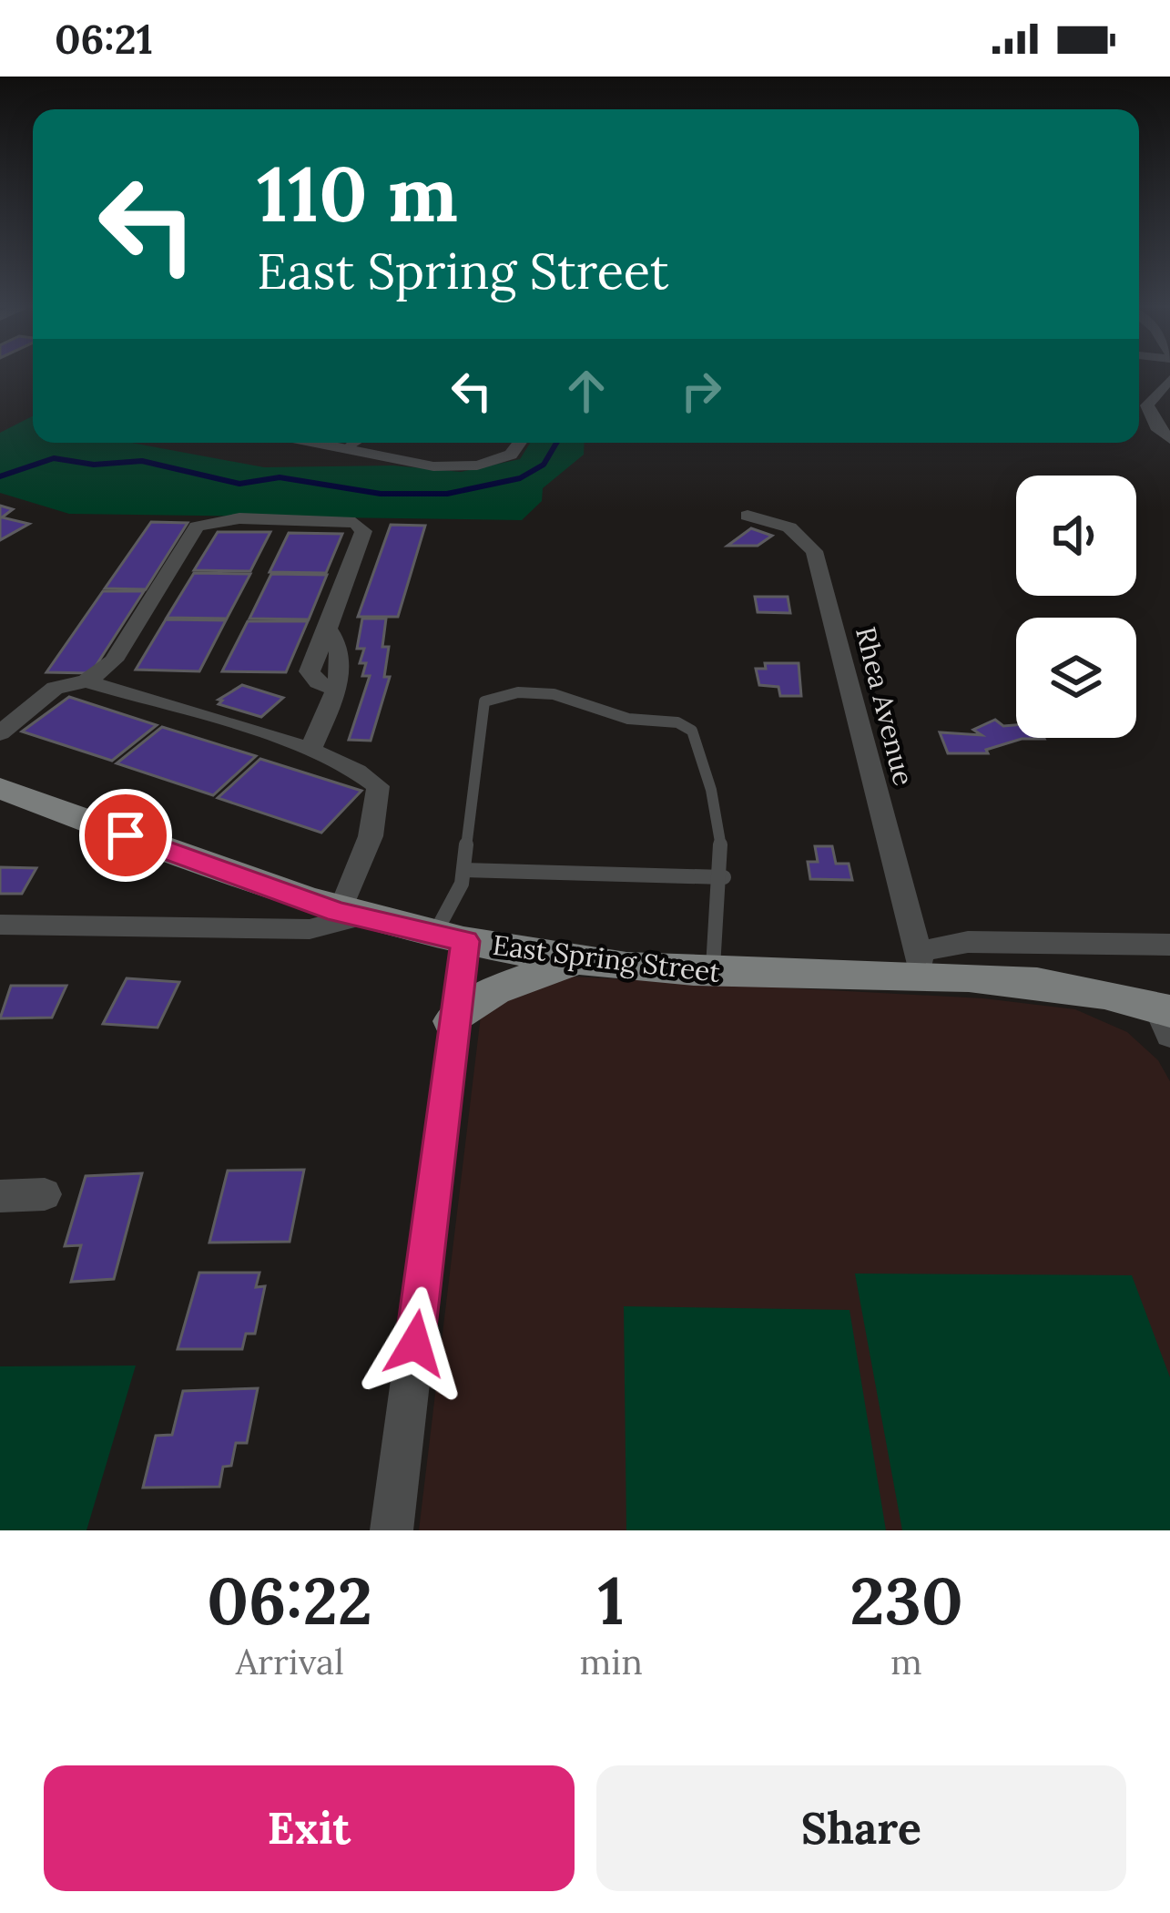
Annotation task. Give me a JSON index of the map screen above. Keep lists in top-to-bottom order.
{
  "streets": {
    "main road": ["East Spring Street"],
    "street": ["Rhea Avenue"]
  },
  "crossings": [
    ["Rhea Avenue", "East Spring Street"]
  ],
  "page": {
    "status": "06:21",
    "turn": ["110 m", "East Spring Street"],
    "eta": [
      "06:22",
      "Arrival",
      "1",
      "min",
      "230",
      "m"
    ],
    "buttons": ["Exit", "Share"]
  }
}
